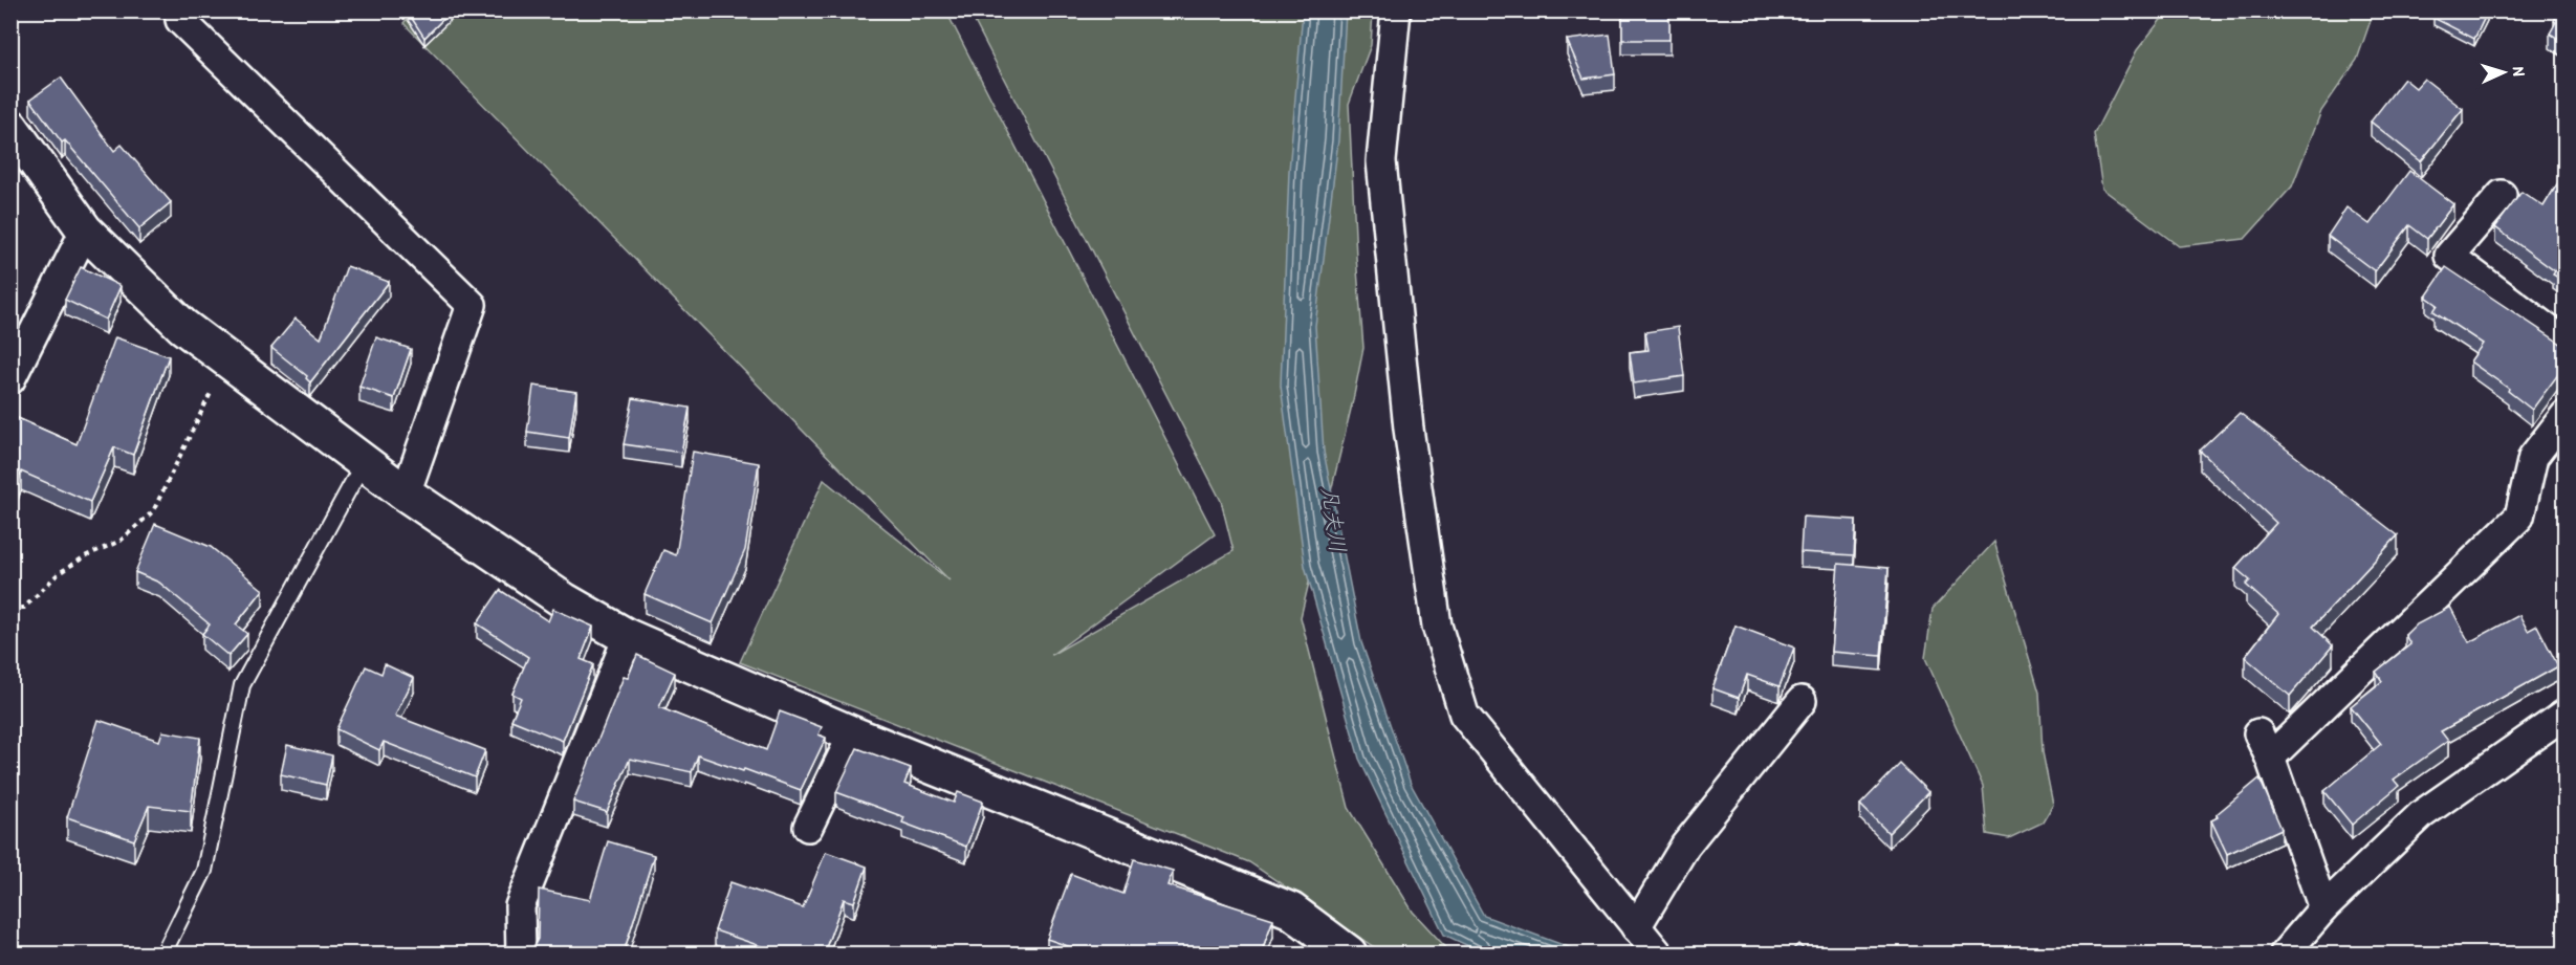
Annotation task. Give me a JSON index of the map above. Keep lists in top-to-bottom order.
{
  "water": ["凡夫川"],
  "north": "right"
}
